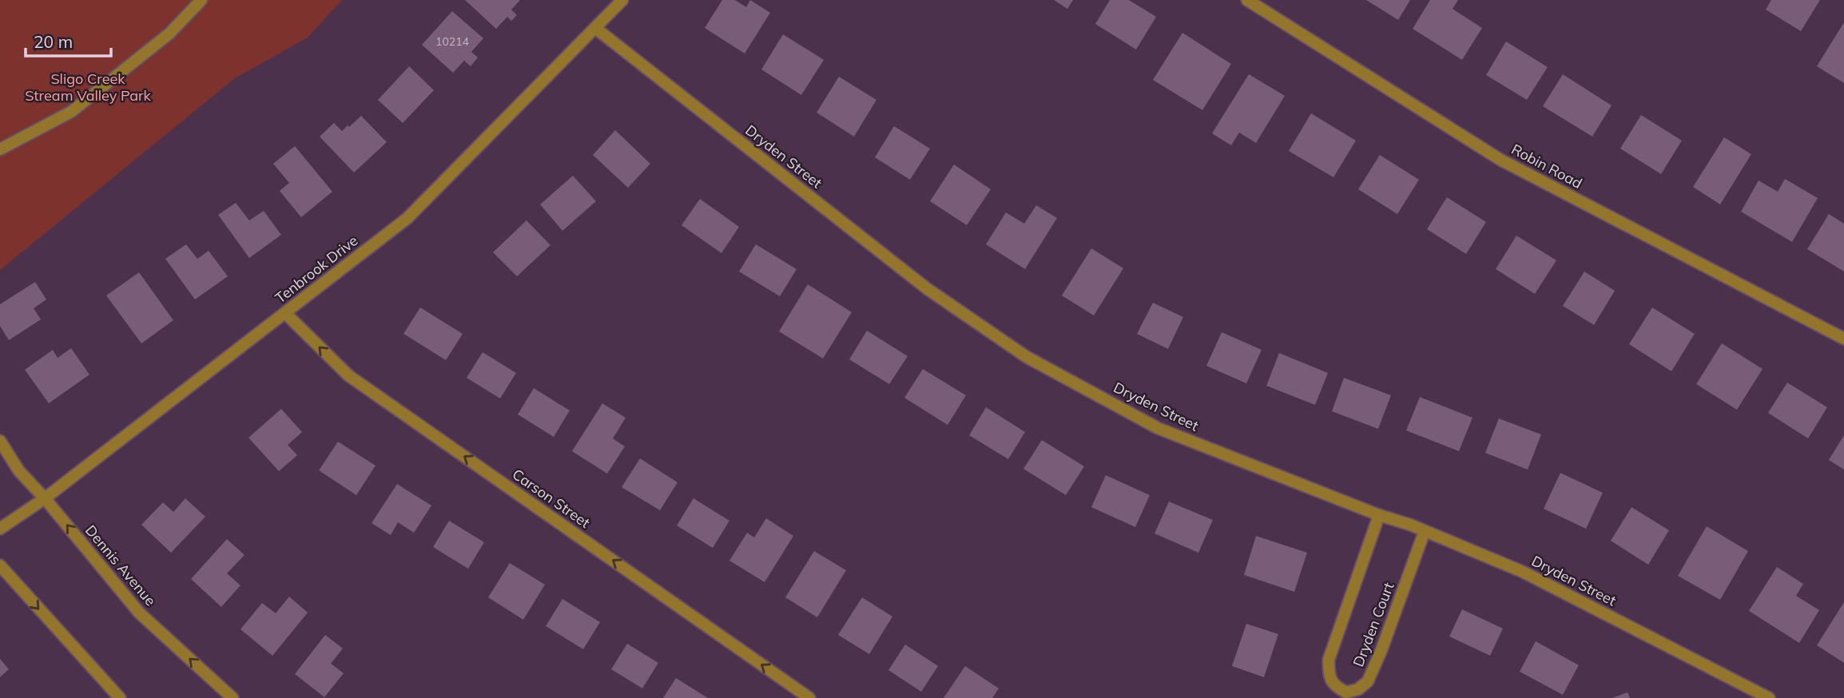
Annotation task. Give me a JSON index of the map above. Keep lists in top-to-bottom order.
{
  "streets": {
    "street": [
      "Dryden Street",
      "Robin Road",
      "Tenbrook Drive",
      "Carson Street",
      "Dennis Avenue",
      "Dryden Court"
    ]
  },
  "crossings": [
    ["Dryden Street", "Tenbrook Drive"],
    ["Dryden Street", "Dryden Court"],
    ["Tenbrook Drive", "Carson Street"],
    ["Tenbrook Drive", "Dennis Avenue"]
  ],
  "one_way": ["Carson Street"],
  "parks": ["Sligo Creek Stream Valley Park"],
  "house_numbers": ["10214"],
  "scale_bar": "20 m"
}
